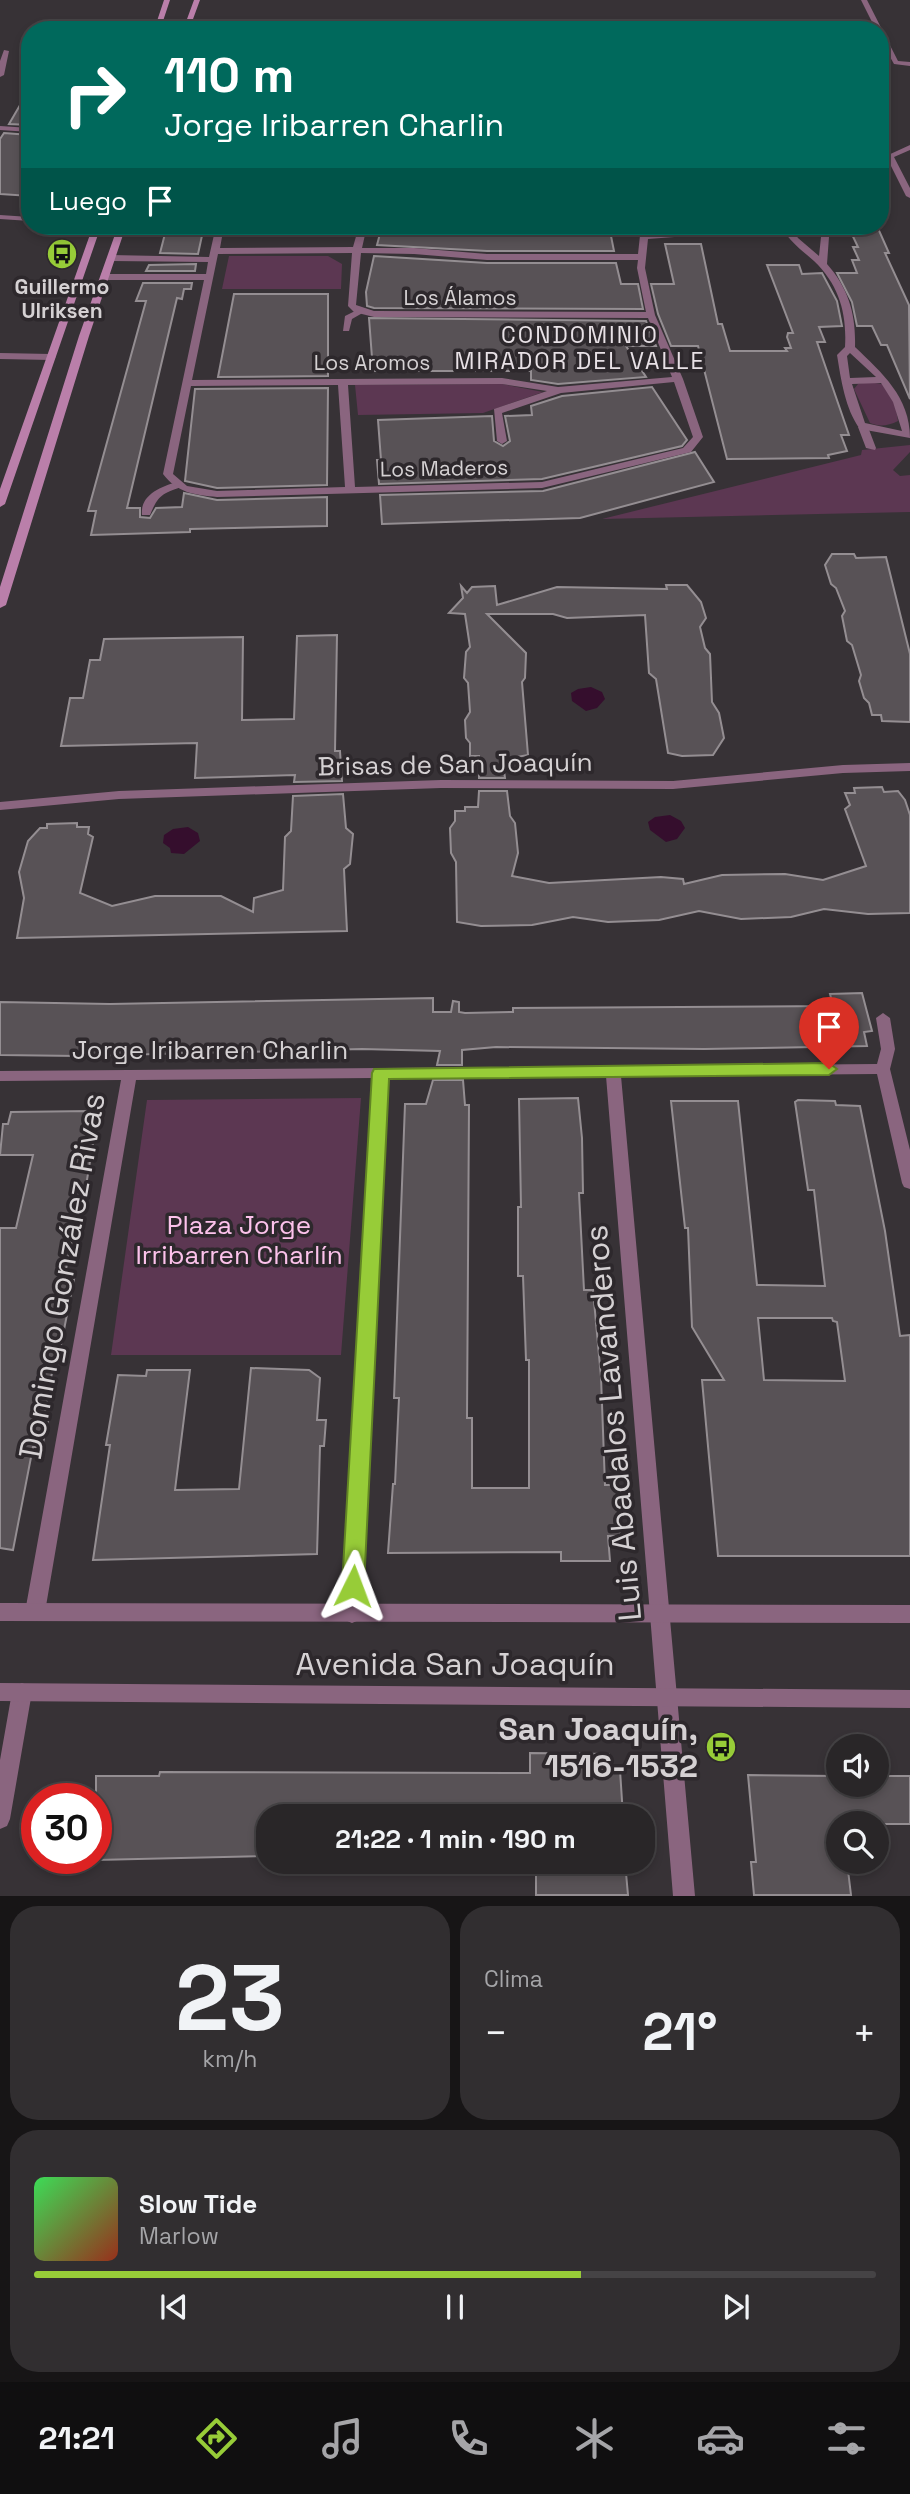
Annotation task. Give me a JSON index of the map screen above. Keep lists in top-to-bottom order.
{
  "streets": {
    "street": [
      "Los Álamos",
      "Los Aromos",
      "Los Maderos",
      "Brisas de San Joaquín",
      "Jorge Iribarren Charlin",
      "Domingo González Rivas",
      "Luis Abadalos Lavanderos",
      "Avenida San Joaquín"
    ]
  },
  "crossings": [
    ["Los Álamos", "Los Maderos"],
    ["Los Aromos", "Los Maderos"],
    ["Jorge Iribarren Charlin", "Domingo González Rivas"],
    ["Jorge Iribarren Charlin", "Luis Abadalos Lavanderos"],
    ["Domingo González Rivas", "Avenida San Joaquín"],
    ["Luis Abadalos Lavanderos", "Avenida San Joaquín"]
  ],
  "districts": ["CONDOMINIO MIRADOR DEL VALLE"],
  "parks": ["Plaza Jorge Irribarren Charlín"],
  "places": {
    "bus stop": ["Guillermo Ulriksen", "San Joaquín, 1516-1532"]
  },
  "page": {
    "turn": ["110 m", "Jorge Iribarren Charlin"],
    "then": "Luego",
    "limit": "30",
    "trip": "21:22 · 1 min · 190 m",
    "tile": [
      ["23", "km/h"],
      "Clima"
    ],
    "heat": ["−", "21°", "+"],
    "song": ["Slow Tide", "Marlow"],
    "tabs": "21:21"
  }
}
